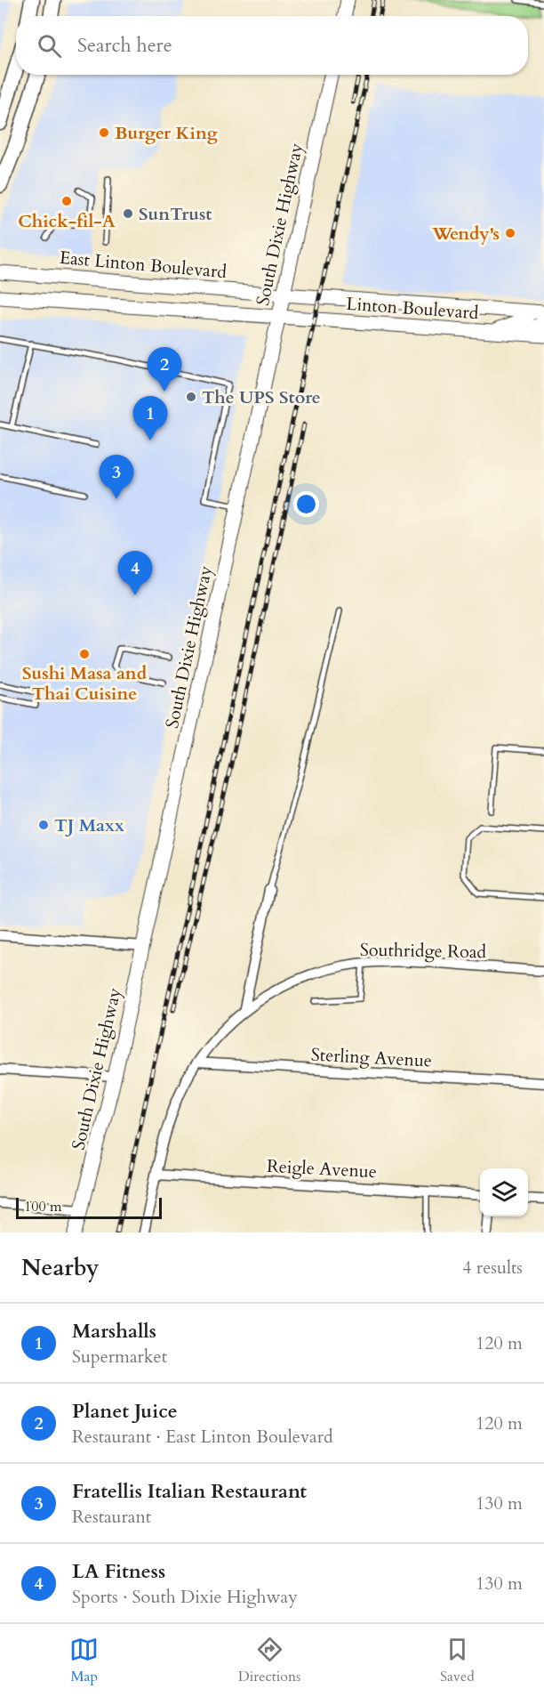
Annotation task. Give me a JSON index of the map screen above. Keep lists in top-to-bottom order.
{
  "streets": {
    "street": [
      "South Dixie Highway",
      "East Linton Boulevard",
      "Linton Boulevard",
      "Southridge Road",
      "Sterling Avenue",
      "Reigle Avenue"
    ]
  },
  "crossings": [
    ["South Dixie Highway", "East Linton Boulevard"],
    ["South Dixie Highway", "Linton Boulevard"],
    ["East Linton Boulevard", "Linton Boulevard"],
    ["Southridge Road", "Sterling Avenue"],
    ["Southridge Road", "Reigle Avenue"]
  ],
  "places": [
    "Burger King",
    "Chick-fil-A",
    "SunTrust",
    "Wendy's",
    "The UPS Store",
    "Sushi Masa and Thai Cuisine",
    "TJ Maxx"
  ],
  "scale_bar": "100 m",
  "page": {
    "search": "Search here",
    "pins": [
      "2",
      "1",
      "3",
      "4"
    ],
    "scale": "100 m",
    "heading": ["Nearby", "4 results"],
    "list": [
      {
        "mark": "1",
        "name": "Marshalls",
        "note": "Supermarket",
        "value": "120 m"
      },
      {
        "mark": "2",
        "name": "Planet Juice",
        "note": "Restaurant · East Linton Boulevard",
        "value": "120 m"
      },
      {
        "mark": "3",
        "name": "Fratellis Italian Restaurant",
        "note": "Restaurant",
        "value": "130 m"
      },
      {
        "mark": "4",
        "name": "LA Fitness",
        "note": "Sports · South Dixie Highway",
        "value": "130 m"
      }
    ],
    "nav": ["Map", "Directions", "Saved"]
  }
}
